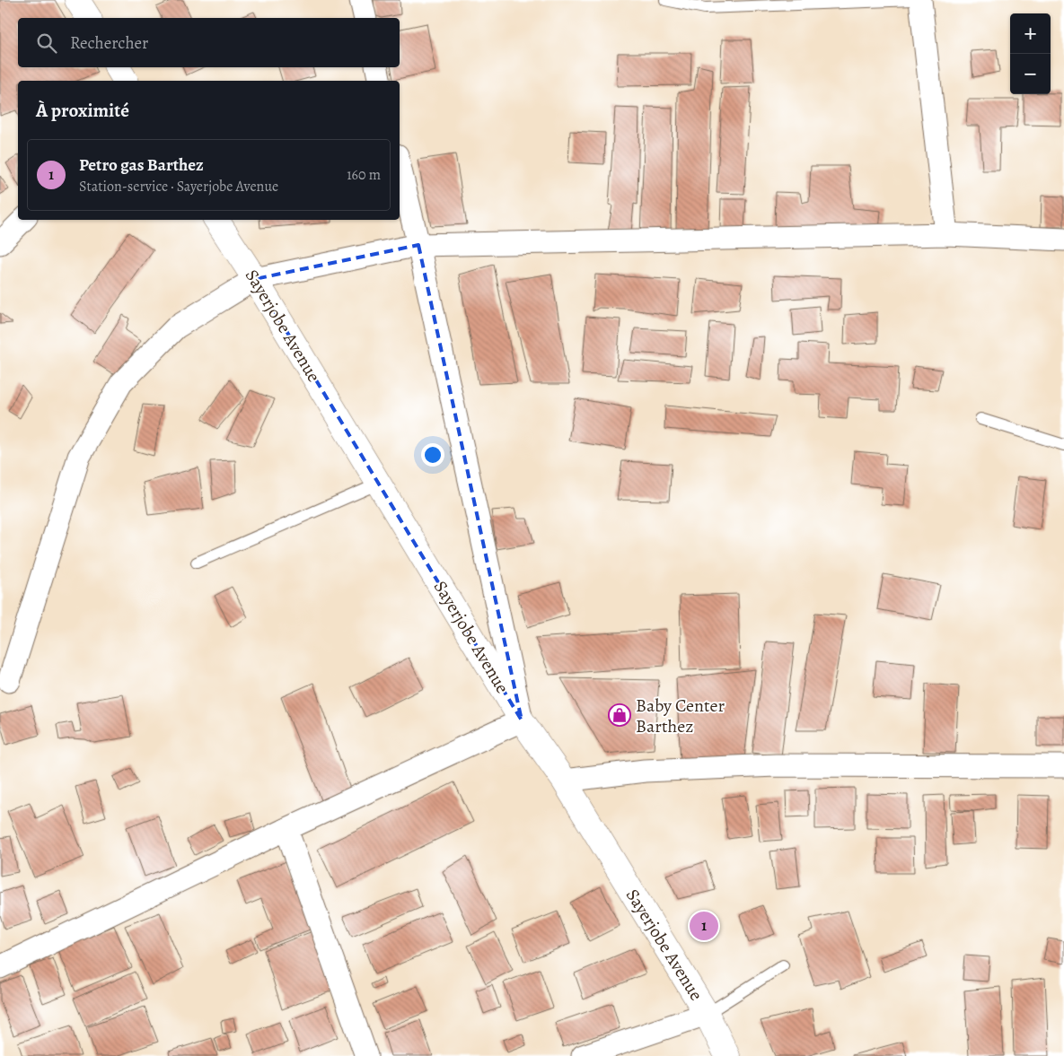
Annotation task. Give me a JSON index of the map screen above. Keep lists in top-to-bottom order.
{
  "streets": {
    "main road": ["Sayerjobe Avenue"]
  },
  "places": {
    "shop": ["Baby Center Barthez"]
  },
  "page": {
    "map_buttons": ["+", "−"],
    "search": "Rechercher",
    "heading": "À proximité",
    "list": [
      {
        "mark": "1",
        "name": "Petro gas Barthez",
        "note": "Station-service · Sayerjobe Avenue",
        "value": "160 m"
      }
    ],
    "pins": "1"
  }
}
